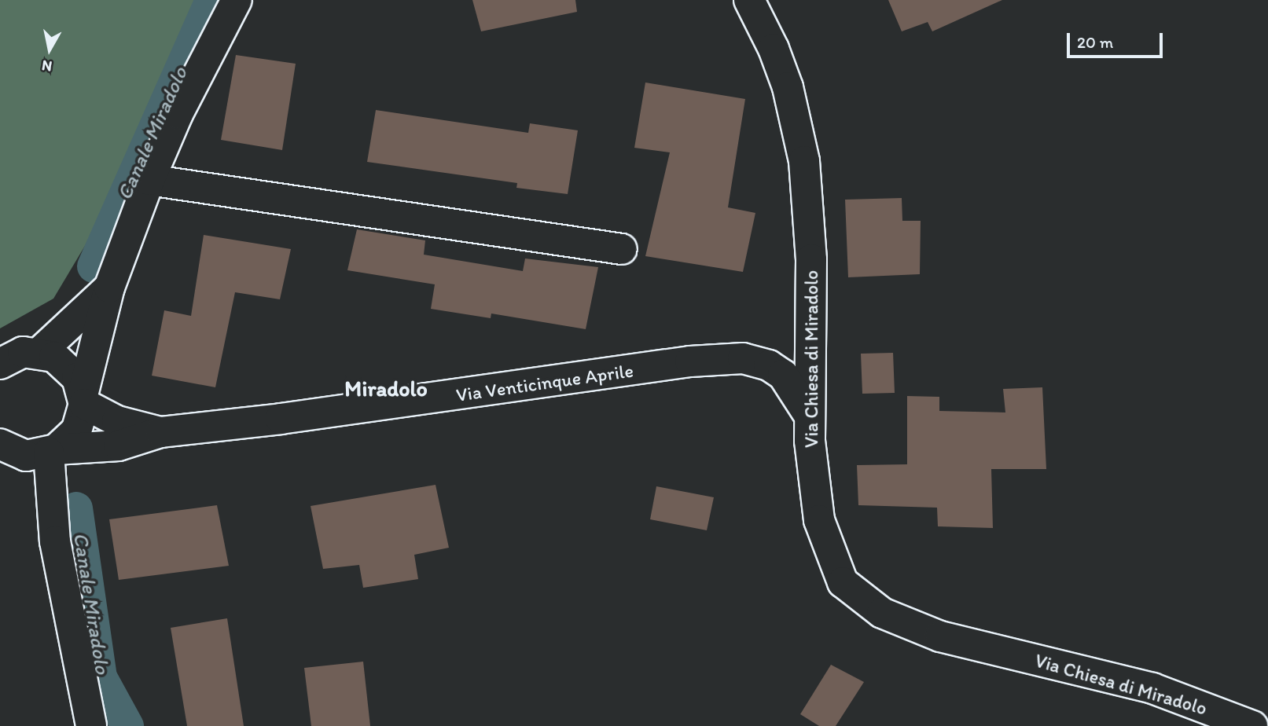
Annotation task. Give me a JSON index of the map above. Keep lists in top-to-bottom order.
{
  "streets": {
    "street": ["Via Chiesa di Miradolo", "Via Venticinque Aprile"]
  },
  "crossings": [
    ["Via Chiesa di Miradolo", "Via Venticinque Aprile"]
  ],
  "districts": ["Miradolo"],
  "water": ["Canale Miradolo"],
  "scale_bar": "20 m",
  "north": "bottom"
}
